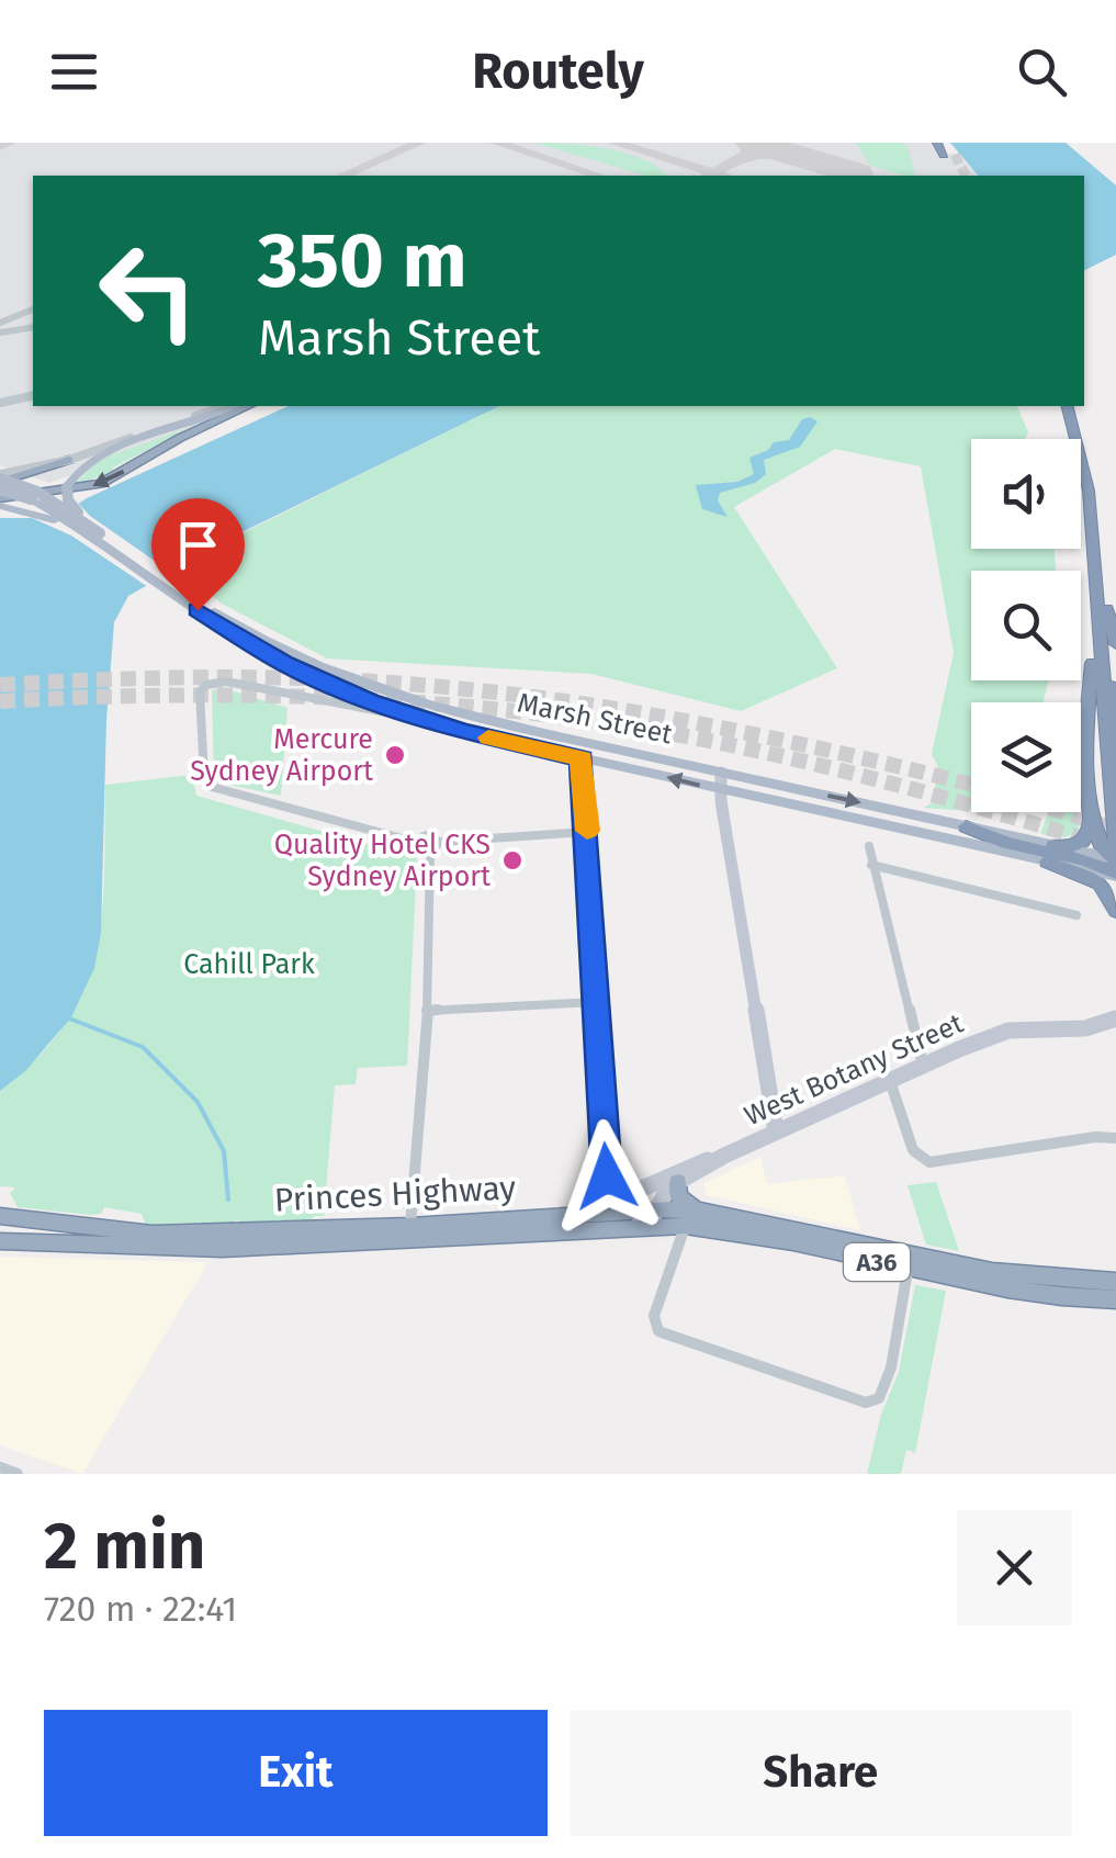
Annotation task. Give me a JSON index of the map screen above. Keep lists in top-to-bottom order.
{
  "streets": {
    "highway": ["Princes Highway", "A36"],
    "main road": ["Marsh Street", "West Botany Street"]
  },
  "crossings": [
    ["West Botany Street", "Princes Highway"]
  ],
  "parks": ["Cahill Park"],
  "places": ["Mercure Sydney Airport", "Quality Hotel CKS Sydney Airport"],
  "page": {
    "header": "Routely",
    "turn": ["350 m", "Marsh Street"],
    "heading": ["2 min", "720 m · 22:41"],
    "buttons": ["Exit", "Share"]
  }
}
